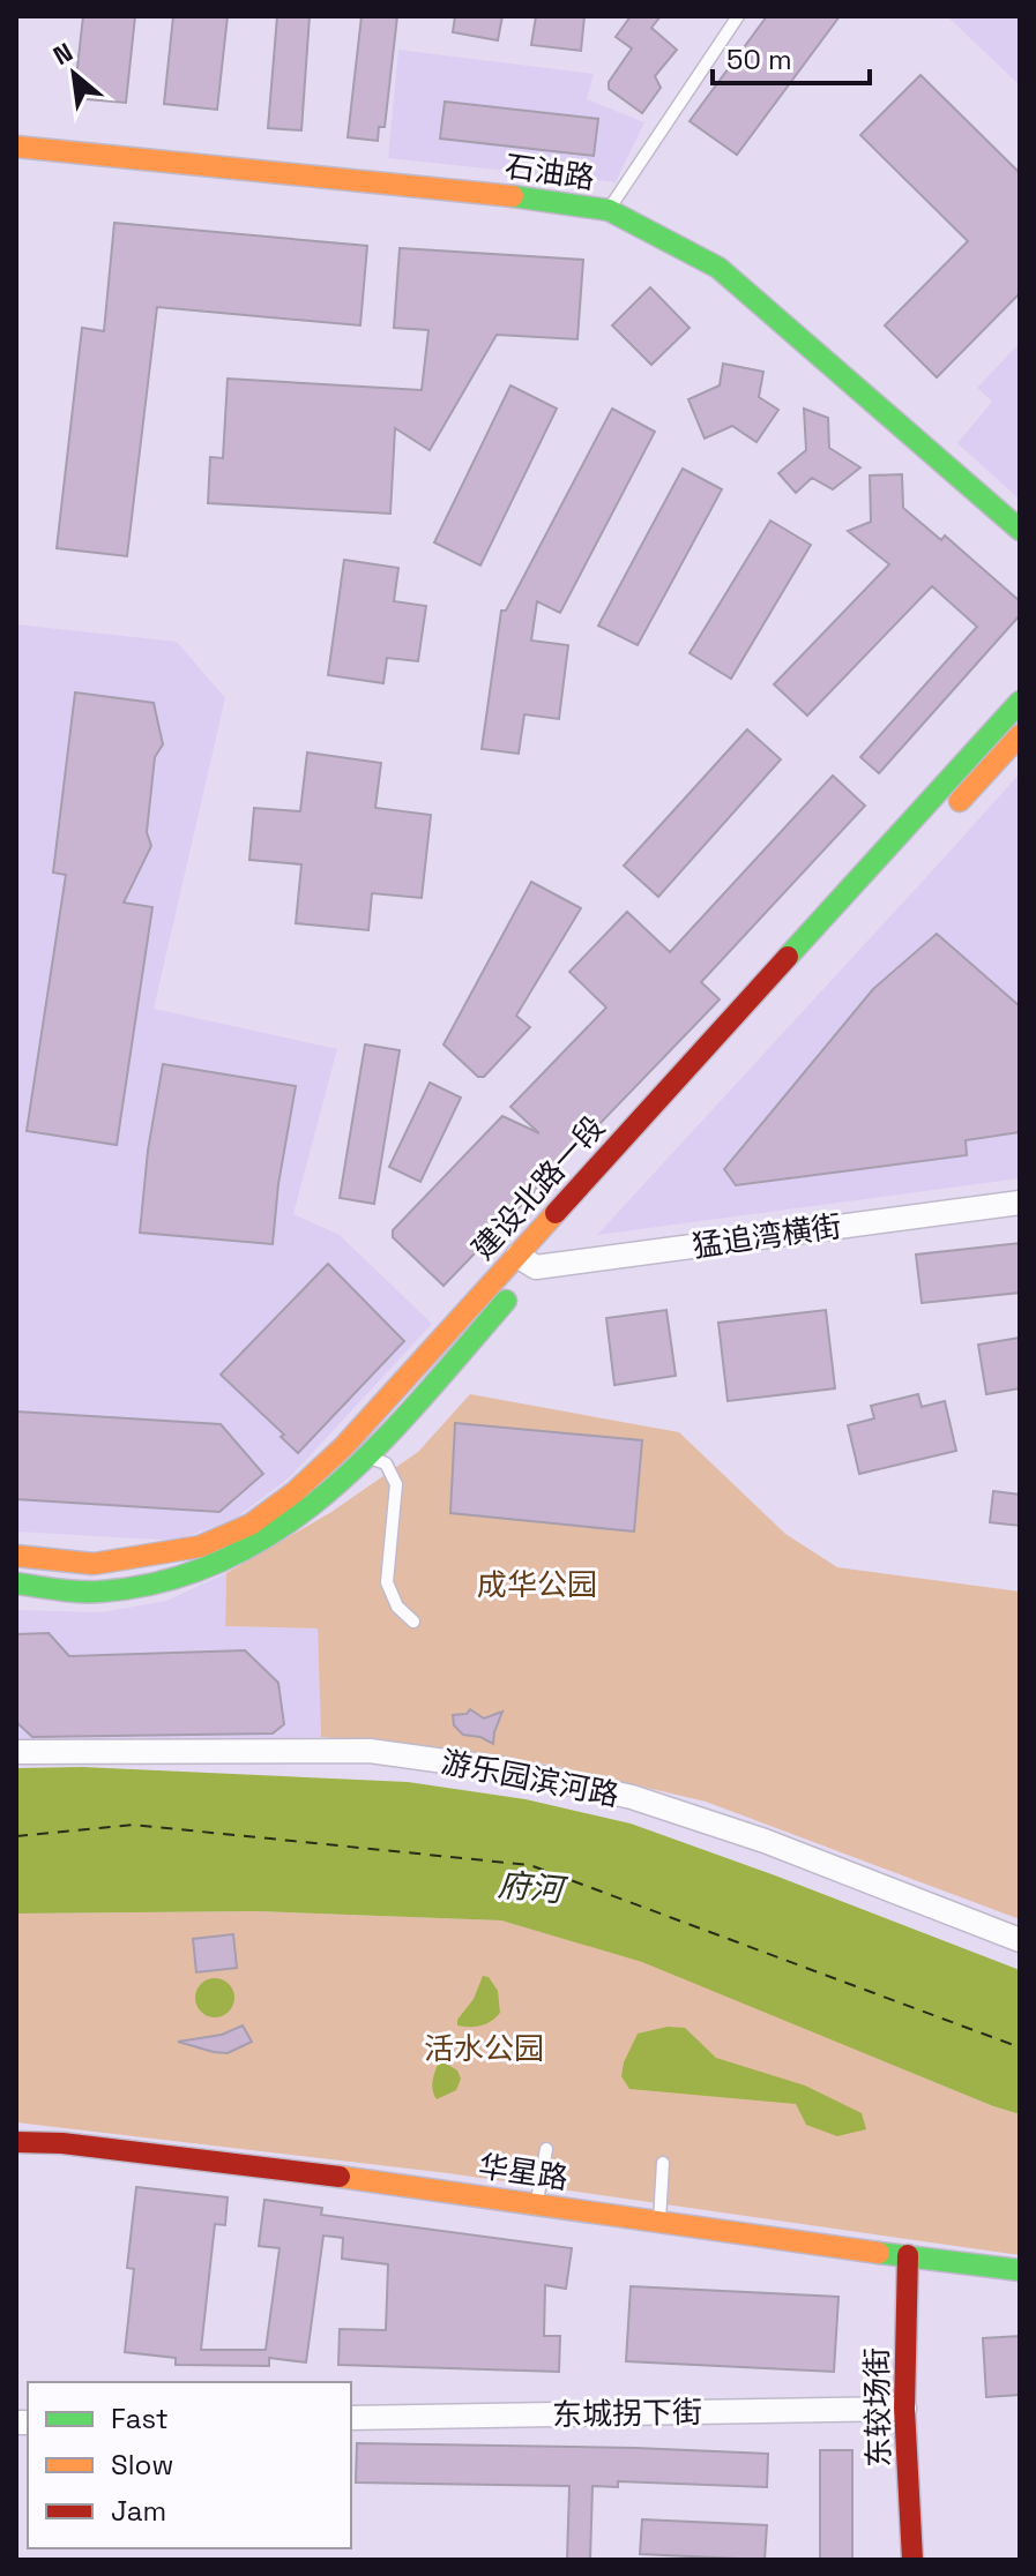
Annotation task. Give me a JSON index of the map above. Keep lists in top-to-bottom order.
{
  "streets": {
    "street": [
      "石油路",
      "建设北路一段",
      "猛追湾横街",
      "游乐园滨河路",
      "华星路",
      "东较场街",
      "东城拐下街"
    ]
  },
  "crossings": [
    ["建设北路一段", "猛追湾横街"],
    ["华星路", "东较场街"],
    ["东较场街", "东城拐下街"]
  ],
  "water": ["府河"],
  "parks": ["成华公园", "活水公园"],
  "legend": ["Fast", "Slow", "Jam"],
  "scale_bar": "50 m",
  "north": "top left"
}
